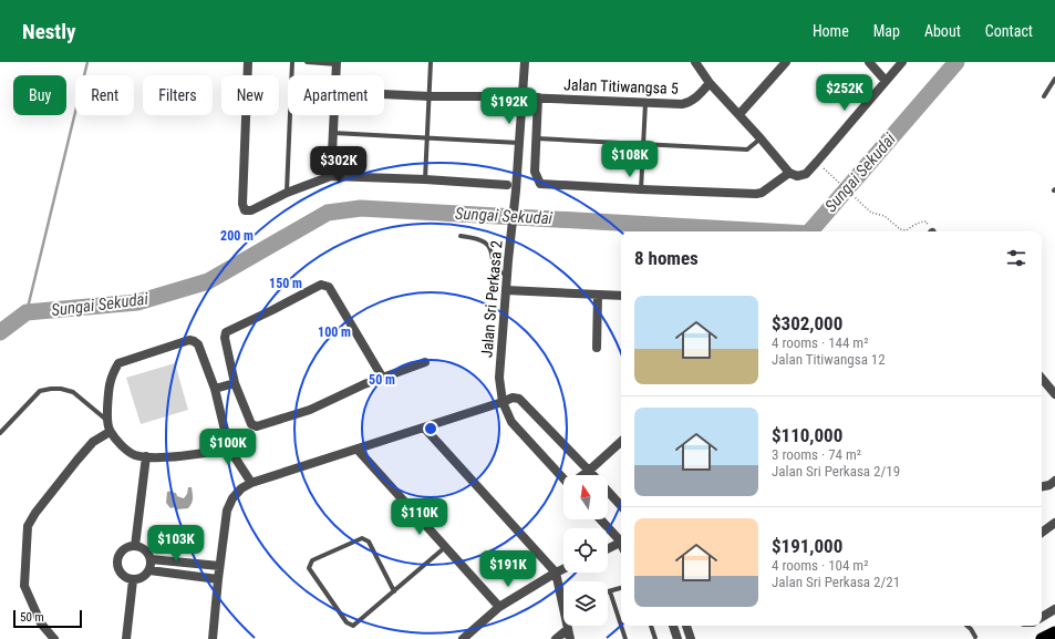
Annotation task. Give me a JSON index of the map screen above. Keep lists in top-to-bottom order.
{
  "streets": {
    "street": ["Jalan Titiwangsa 5", "Jalan Sri Perkasa 2"]
  },
  "crossings": [
    ["Jalan Titiwangsa 5", "Jalan Sri Perkasa 2"]
  ],
  "water": ["Sungai Sekudai"],
  "scale_bar": "50 m",
  "north": "top",
  "page": {
    "header": "Nestly",
    "nav": [
      "Home",
      "Map",
      "About",
      "Contact"
    ],
    "price": [
      "$252K",
      "$192K",
      "$108K",
      "$302K",
      "$100K",
      "$110K",
      "$103K",
      "$191K"
    ],
    "chip": [
      "Buy",
      "Rent",
      "Filters",
      "New",
      "Apartment"
    ],
    "heading": "8 homes",
    "list": [
      {
        "name": "$302,000",
        "note": "4 rooms · 144 m² · Jalan Titiwangsa 12"
      },
      {
        "name": "$110,000",
        "note": "3 rooms · 74 m² · Jalan Sri Perkasa 2/19"
      },
      {
        "name": "$191,000",
        "note": "4 rooms · 104 m² · Jalan Sri Perkasa 2/21"
      }
    ],
    "scale": "50 m"
  },
  "rings": [
    "200 m",
    "150 m",
    "100 m",
    "50 m"
  ]
}
